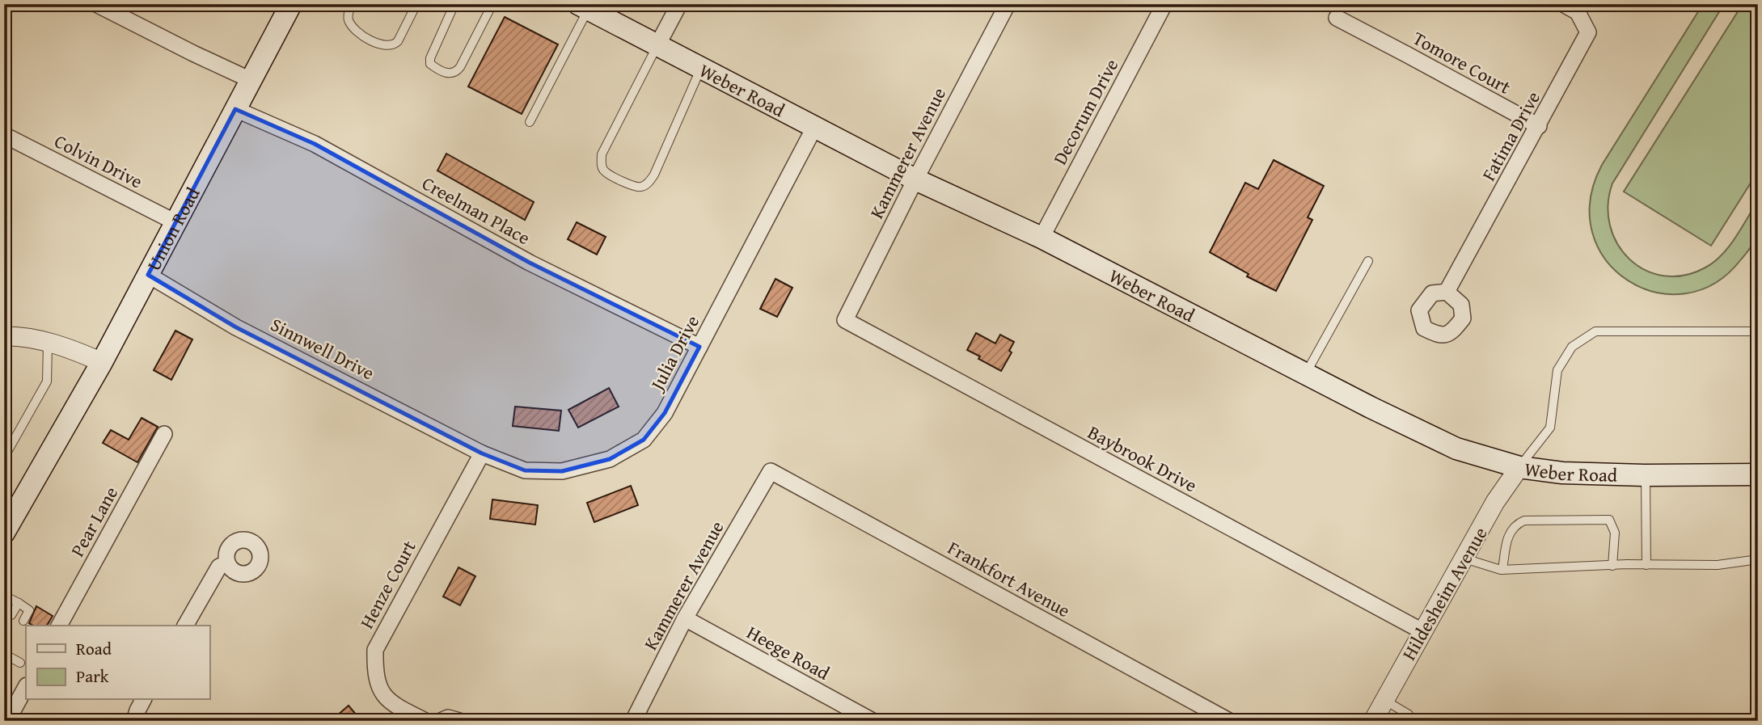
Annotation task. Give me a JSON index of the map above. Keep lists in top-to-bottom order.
{
  "streets": {
    "main road": ["Weber Road", "Union Road"],
    "street": [
      "Tomore Court",
      "Decorum Drive",
      "Fatima Drive",
      "Kammerer Avenue",
      "Colvin Drive",
      "Creelman Place",
      "Sinnwell Drive",
      "Julia Drive",
      "Baybrook Drive",
      "Pear Lane",
      "Frankfort Avenue",
      "Henze Court",
      "Hildesheim Avenue",
      "Heege Road"
    ]
  },
  "crossings": [
    ["Tomore Court", "Fatima Drive"],
    ["Weber Road", "Decorum Drive"],
    ["Weber Road", "Kammerer Avenue"],
    ["Weber Road", "Julia Drive"],
    ["Weber Road", "Hildesheim Avenue"],
    ["Kammerer Avenue", "Baybrook Drive"],
    ["Kammerer Avenue", "Frankfort Avenue"],
    ["Kammerer Avenue", "Heege Road"],
    ["Colvin Drive", "Union Road"],
    ["Creelman Place", "Union Road"],
    ["Creelman Place", "Julia Drive"],
    ["Union Road", "Sinnwell Drive"],
    ["Sinnwell Drive", "Julia Drive"],
    ["Sinnwell Drive", "Henze Court"],
    ["Julia Drive", "Henze Court"],
    ["Baybrook Drive", "Hildesheim Avenue"]
  ],
  "legend": ["Road", "Park"]
}
